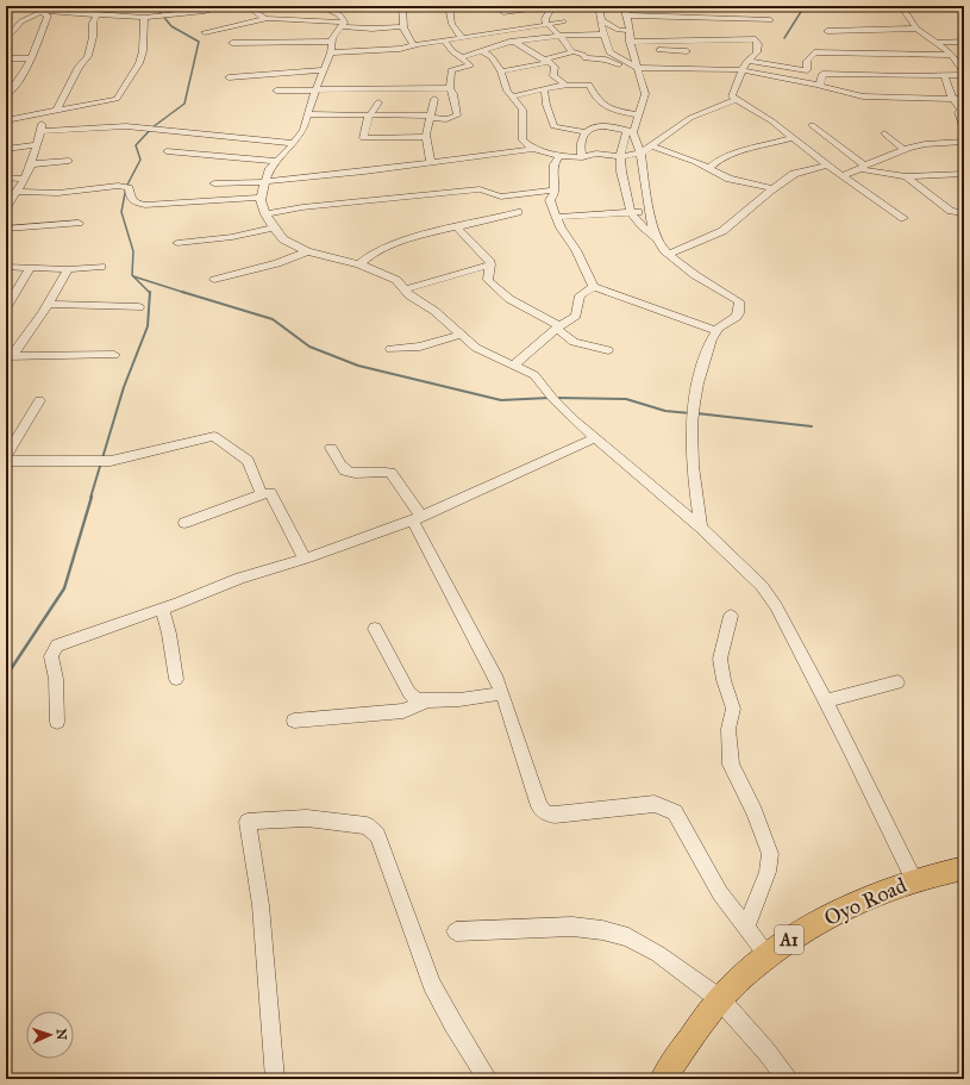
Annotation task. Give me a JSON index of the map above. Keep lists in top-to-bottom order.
{
  "streets": {
    "highway": ["Oyo Road", "A1"]
  },
  "north": "right"
}
